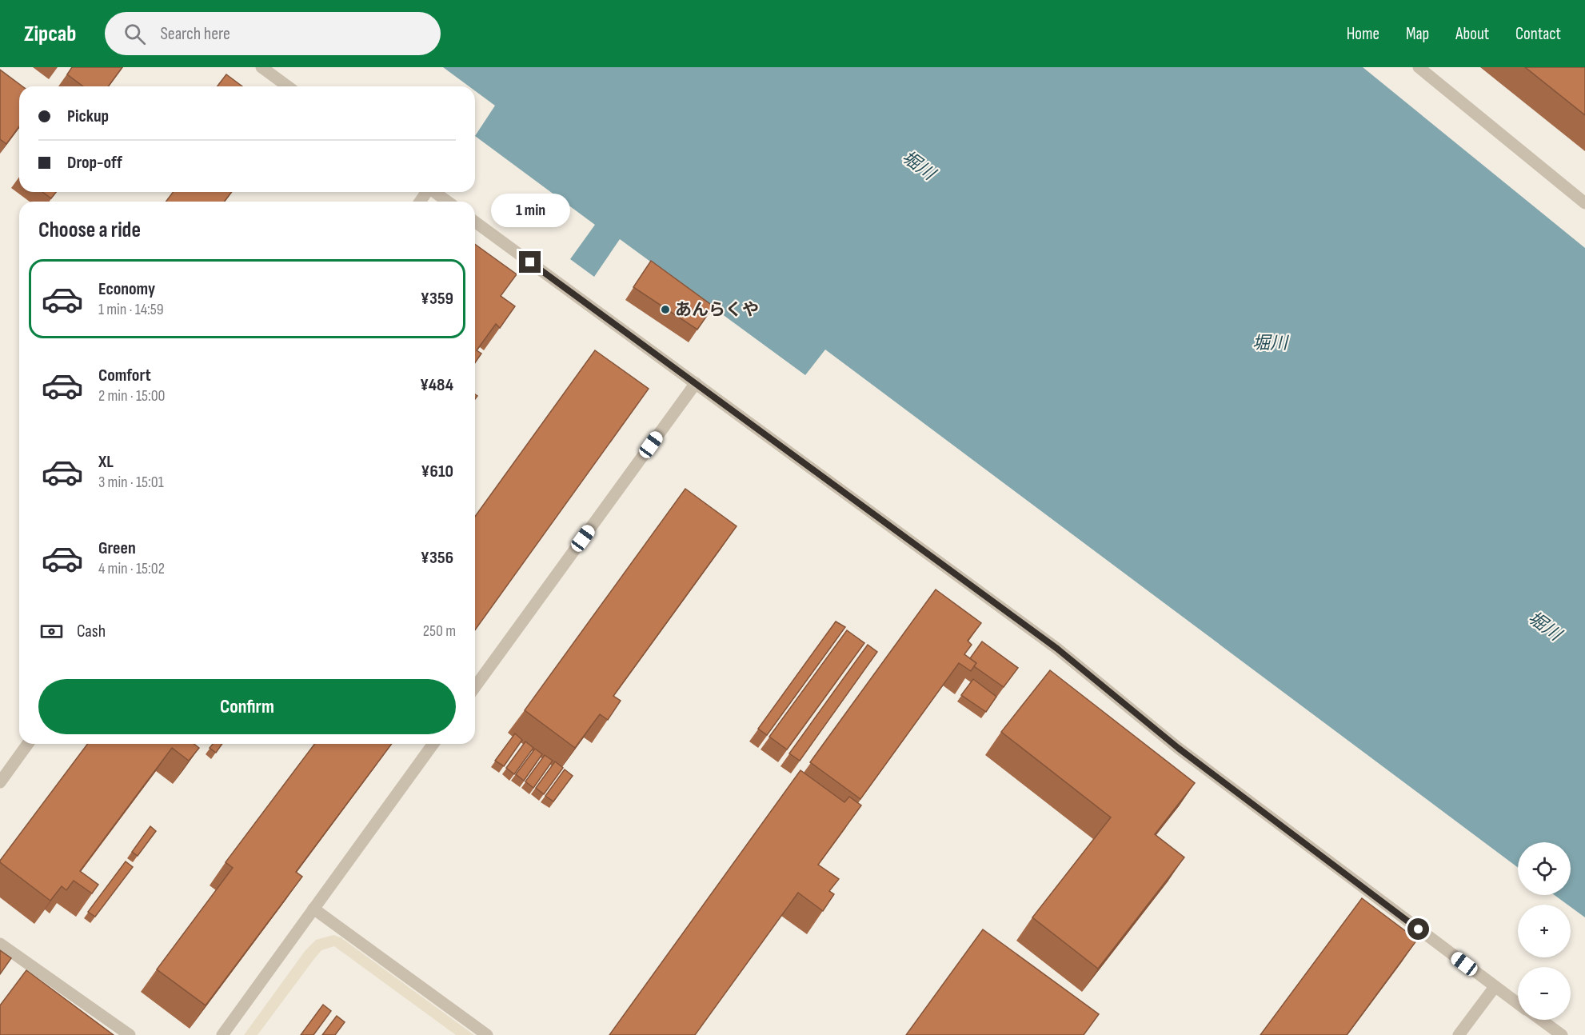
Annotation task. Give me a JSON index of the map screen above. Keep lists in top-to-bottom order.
{
  "water": ["堀川"],
  "places": ["あんらくや"],
  "page": {
    "header": "Zipcab",
    "search": "Search here",
    "nav": [
      "Home",
      "Map",
      "About",
      "Contact"
    ],
    "banner": ["Pickup", "Drop-off"],
    "bubble": "1 min",
    "heading": "Choose a ride",
    "list": [
      {
        "name": "Economy",
        "note": "1 min · 14:59",
        "value": "¥359"
      },
      {
        "name": "Comfort",
        "note": "2 min · 15:00",
        "value": "¥484"
      },
      {
        "name": "XL",
        "note": "3 min · 15:01",
        "value": "¥610"
      },
      {
        "name": "Green",
        "note": "4 min · 15:02",
        "value": "¥356"
      }
    ],
    "pay": ["Cash", "250 m"],
    "buttons": "Confirm",
    "map_buttons": ["+", "−"]
  }
}
